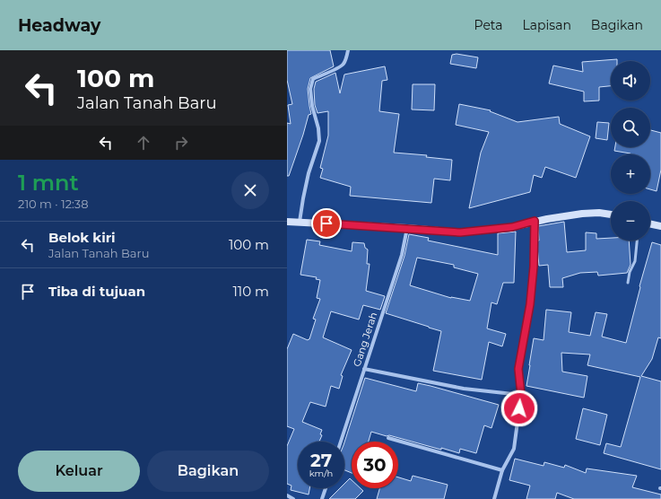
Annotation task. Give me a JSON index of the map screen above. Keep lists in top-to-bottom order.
{
  "streets": {
    "street": ["Gang Jerah"]
  },
  "page": {
    "header": "Headway",
    "nav": ["Peta", "Lapisan", "Bagikan"],
    "turn": ["100 m", "Jalan Tanah Baru"],
    "map_buttons": ["+", "−"],
    "heading": ["1 mnt", "210 m · 12:38"],
    "list": [
      {
        "name": "Belok kiri",
        "note": "Jalan Tanah Baru",
        "value": "100 m"
      },
      {
        "name": "Tiba di tujuan",
        "value": "110 m"
      }
    ],
    "speed": "27 km/h",
    "limit": "30",
    "buttons": ["Keluar", "Bagikan"]
  }
}
